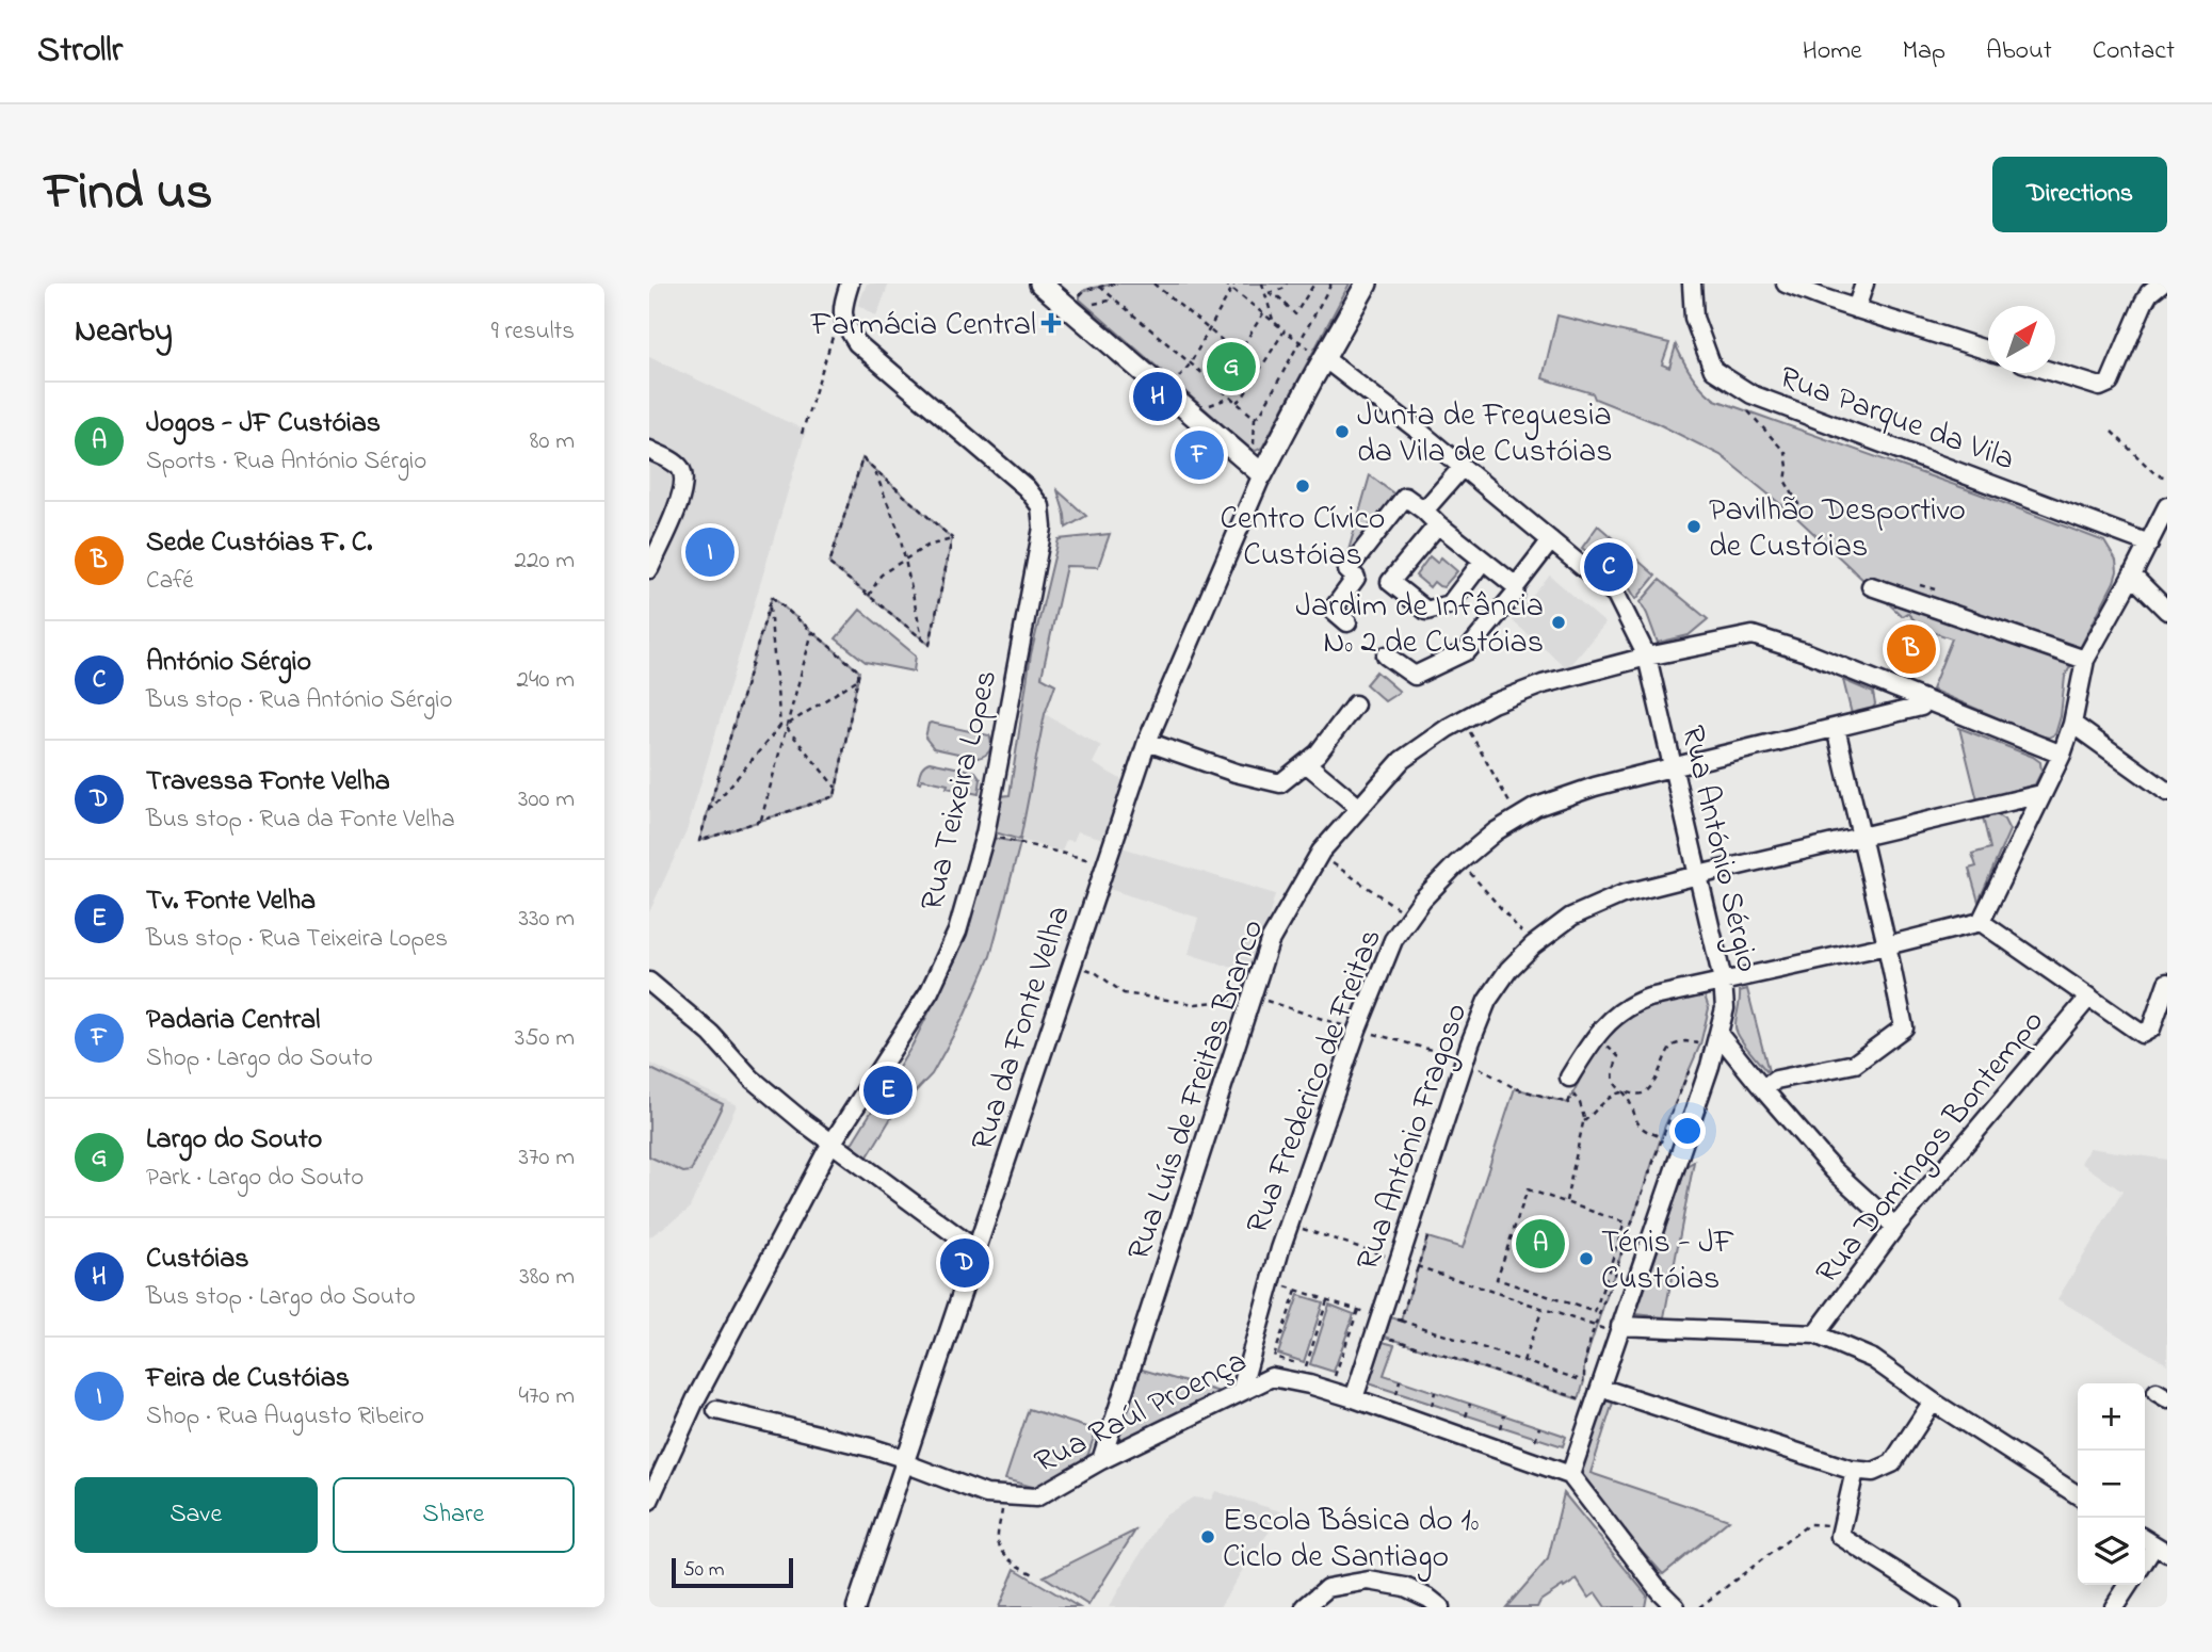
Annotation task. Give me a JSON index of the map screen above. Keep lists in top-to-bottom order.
{
  "streets": {
    "street": [
      "Rua Parque da Vila",
      "Rua Teixeira Lopes",
      "Rua António Sérgio",
      "Rua da Fonte Velha",
      "Rua Frederico de Freitas",
      "Rua Luís de Freitas Branco",
      "Rua António Fragoso",
      "Rua Domingos Bontempo",
      "Rua Raúl Proença"
    ]
  },
  "crossings": [
    ["Rua António Sérgio", "Rua Frederico de Freitas"],
    ["Rua António Sérgio", "Rua Luís de Freitas Branco"],
    ["Rua António Sérgio", "Rua António Fragoso"],
    ["Rua António Sérgio", "Rua Raúl Proença"],
    ["Rua da Fonte Velha", "Rua Raúl Proença"],
    ["Rua Frederico de Freitas", "Rua Luís de Freitas Branco"],
    ["Rua Frederico de Freitas", "Rua Raúl Proença"],
    ["Rua Luís de Freitas Branco", "Rua Raúl Proença"],
    ["Rua António Fragoso", "Rua Raúl Proença"]
  ],
  "places": {
    "health": ["Farmácia Central"],
    "other": [
      "Junta de Freguesia da Vila de Custóias",
      "Centro Cívico Custóias",
      "Pavilhão Desportivo de Custóias",
      "Jardim de Infância Nº 2 de Custóias",
      "Ténis - JF Custóias",
      "Escola Básica do 1º Ciclo de Santiago"
    ]
  },
  "scale_bar": "50 m",
  "north": "top right",
  "page": {
    "header": "Strollr",
    "nav": [
      "Home",
      "Map",
      "About",
      "Contact"
    ],
    "title": "Find us",
    "buttons": [
      "Directions",
      ["Save", "Share"]
    ],
    "heading": ["Nearby", "9 results"],
    "pins": [
      "G",
      "H",
      "F",
      "I",
      "C",
      "B",
      "E",
      "A",
      "D"
    ],
    "list": [
      {
        "mark": "A",
        "name": "Jogos - JF Custóias",
        "note": "Sports · Rua António Sérgio",
        "value": "80 m"
      },
      {
        "mark": "B",
        "name": "Sede Custóias F. C.",
        "note": "Café",
        "value": "220 m"
      },
      {
        "mark": "C",
        "name": "António Sérgio",
        "note": "Bus stop · Rua António Sérgio",
        "value": "240 m"
      },
      {
        "mark": "D",
        "name": "Travessa Fonte Velha",
        "note": "Bus stop · Rua da Fonte Velha",
        "value": "300 m"
      },
      {
        "mark": "E",
        "name": "Tv. Fonte Velha",
        "note": "Bus stop · Rua Teixeira Lopes",
        "value": "330 m"
      },
      {
        "mark": "F",
        "name": "Padaria Central",
        "note": "Shop · Largo do Souto",
        "value": "350 m"
      },
      {
        "mark": "G",
        "name": "Largo do Souto",
        "note": "Park · Largo do Souto",
        "value": "370 m"
      },
      {
        "mark": "H",
        "name": "Custóias",
        "note": "Bus stop · Largo do Souto",
        "value": "380 m"
      },
      {
        "mark": "I",
        "name": "Feira de Custóias",
        "note": "Shop · Rua Augusto Ribeiro",
        "value": "470 m"
      }
    ],
    "map_buttons": ["+", "−"],
    "scale": "50 m"
  }
}
